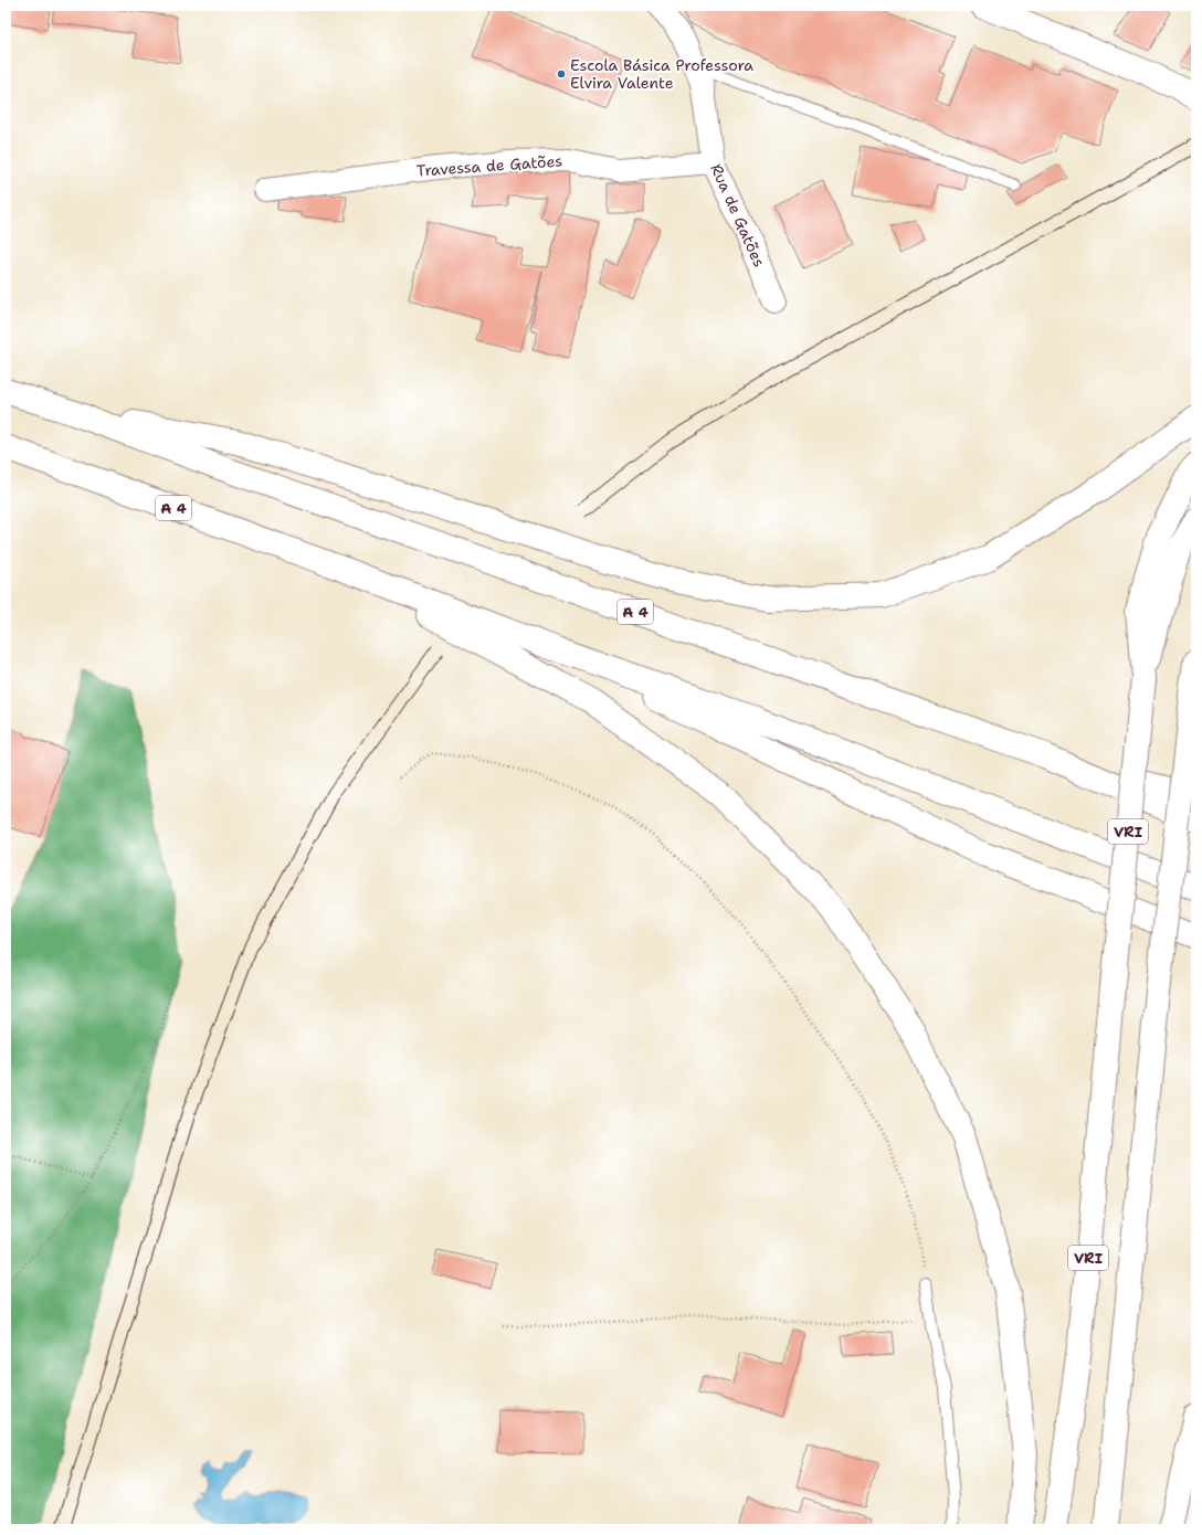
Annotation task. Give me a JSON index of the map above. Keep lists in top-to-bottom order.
{
  "streets": {
    "main road": ["A 4", "VRI"],
    "street": ["Travessa de Gatões", "Rua de Gatões"]
  },
  "crossings": [
    ["Travessa de Gatões", "Rua de Gatões"]
  ],
  "places": ["Escola Básica Professora Elvira Valente"]
}
